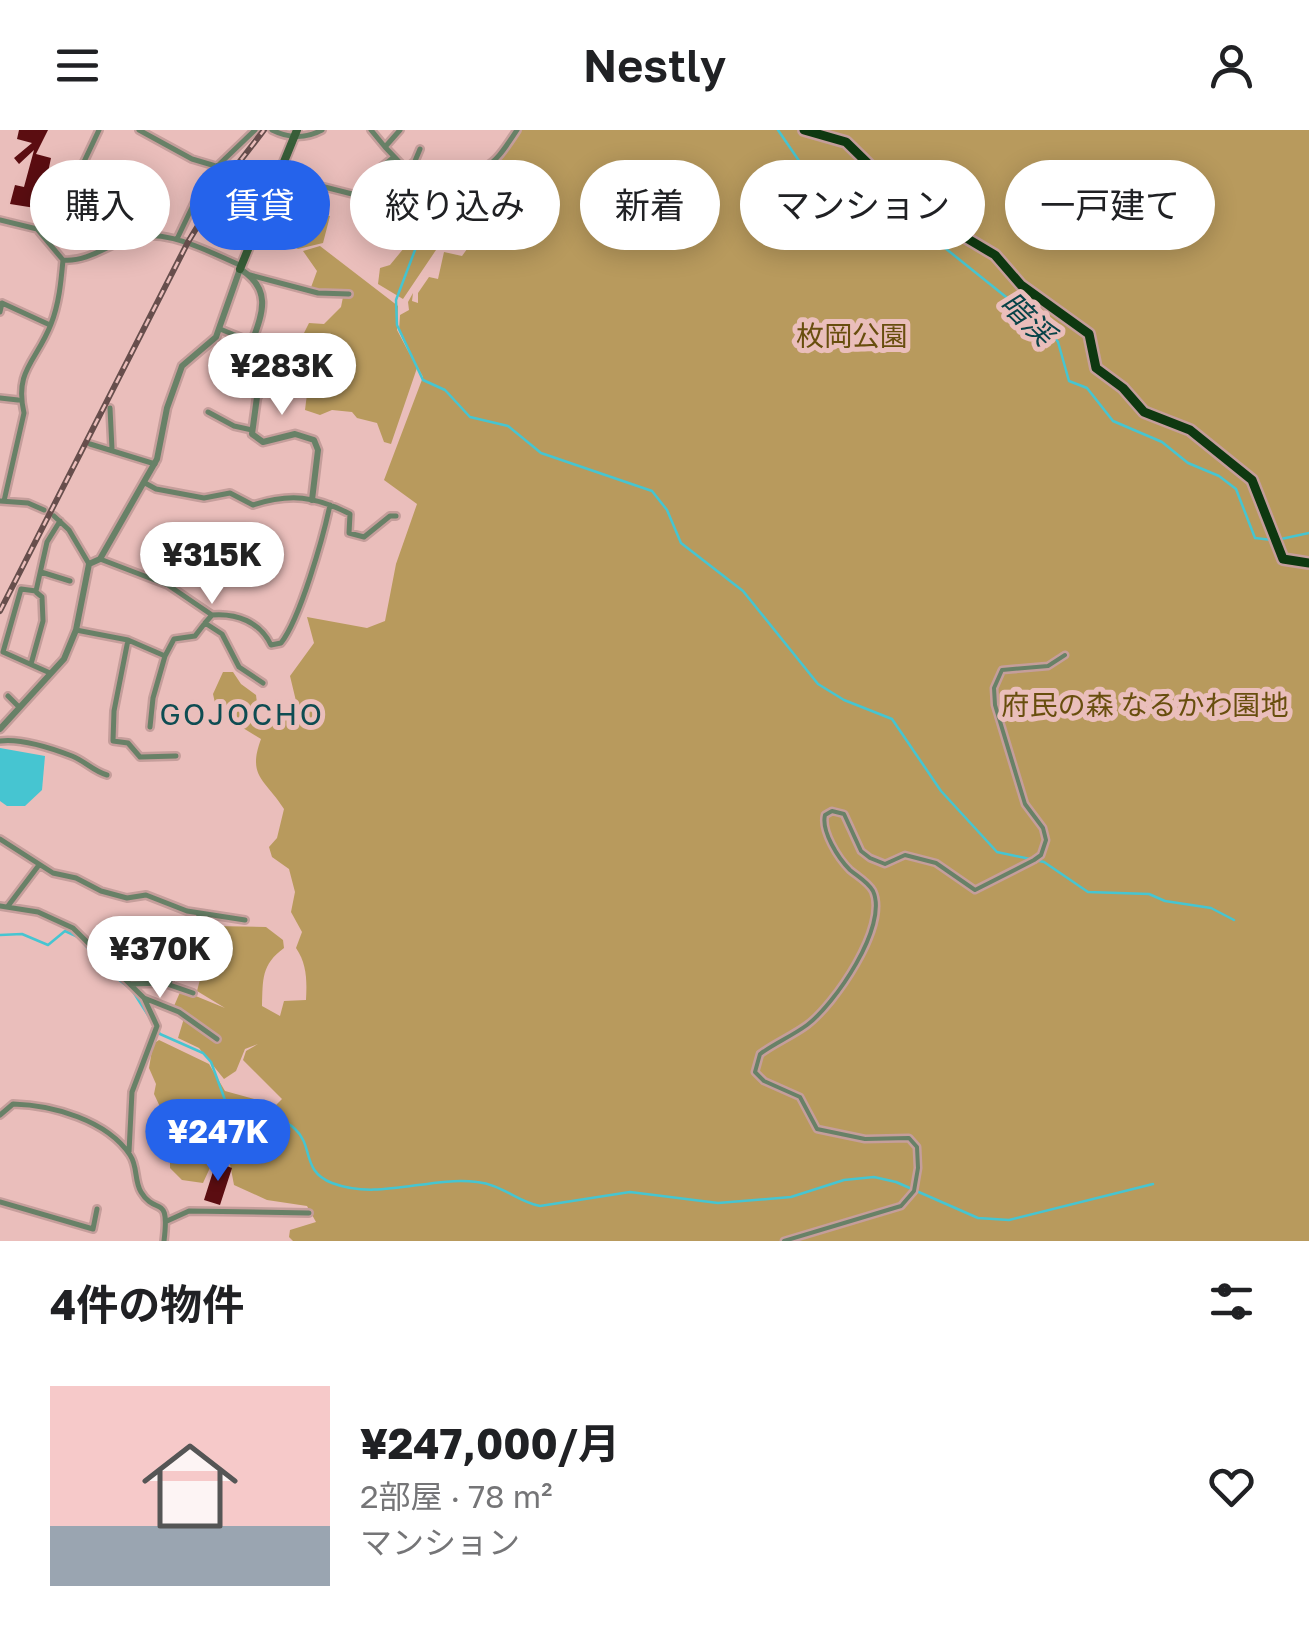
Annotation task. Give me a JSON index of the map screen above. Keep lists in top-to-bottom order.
{
  "districts": ["GOJOCHO"],
  "water": ["暗渓"],
  "parks": ["枚岡公園", "府民の森 なるかわ園地"],
  "page": {
    "header": "Nestly",
    "chip": [
      "購入",
      "賃貸",
      "絞り込み",
      "新着",
      "マンション",
      "一戸建て"
    ],
    "price": [
      "¥283K",
      "¥315K",
      "¥370K",
      "¥247K"
    ],
    "heading": "4件の物件",
    "list": [
      {
        "name": "¥247,000/月",
        "note": "2部屋 · 78 m² · マンション"
      }
    ]
  }
}
